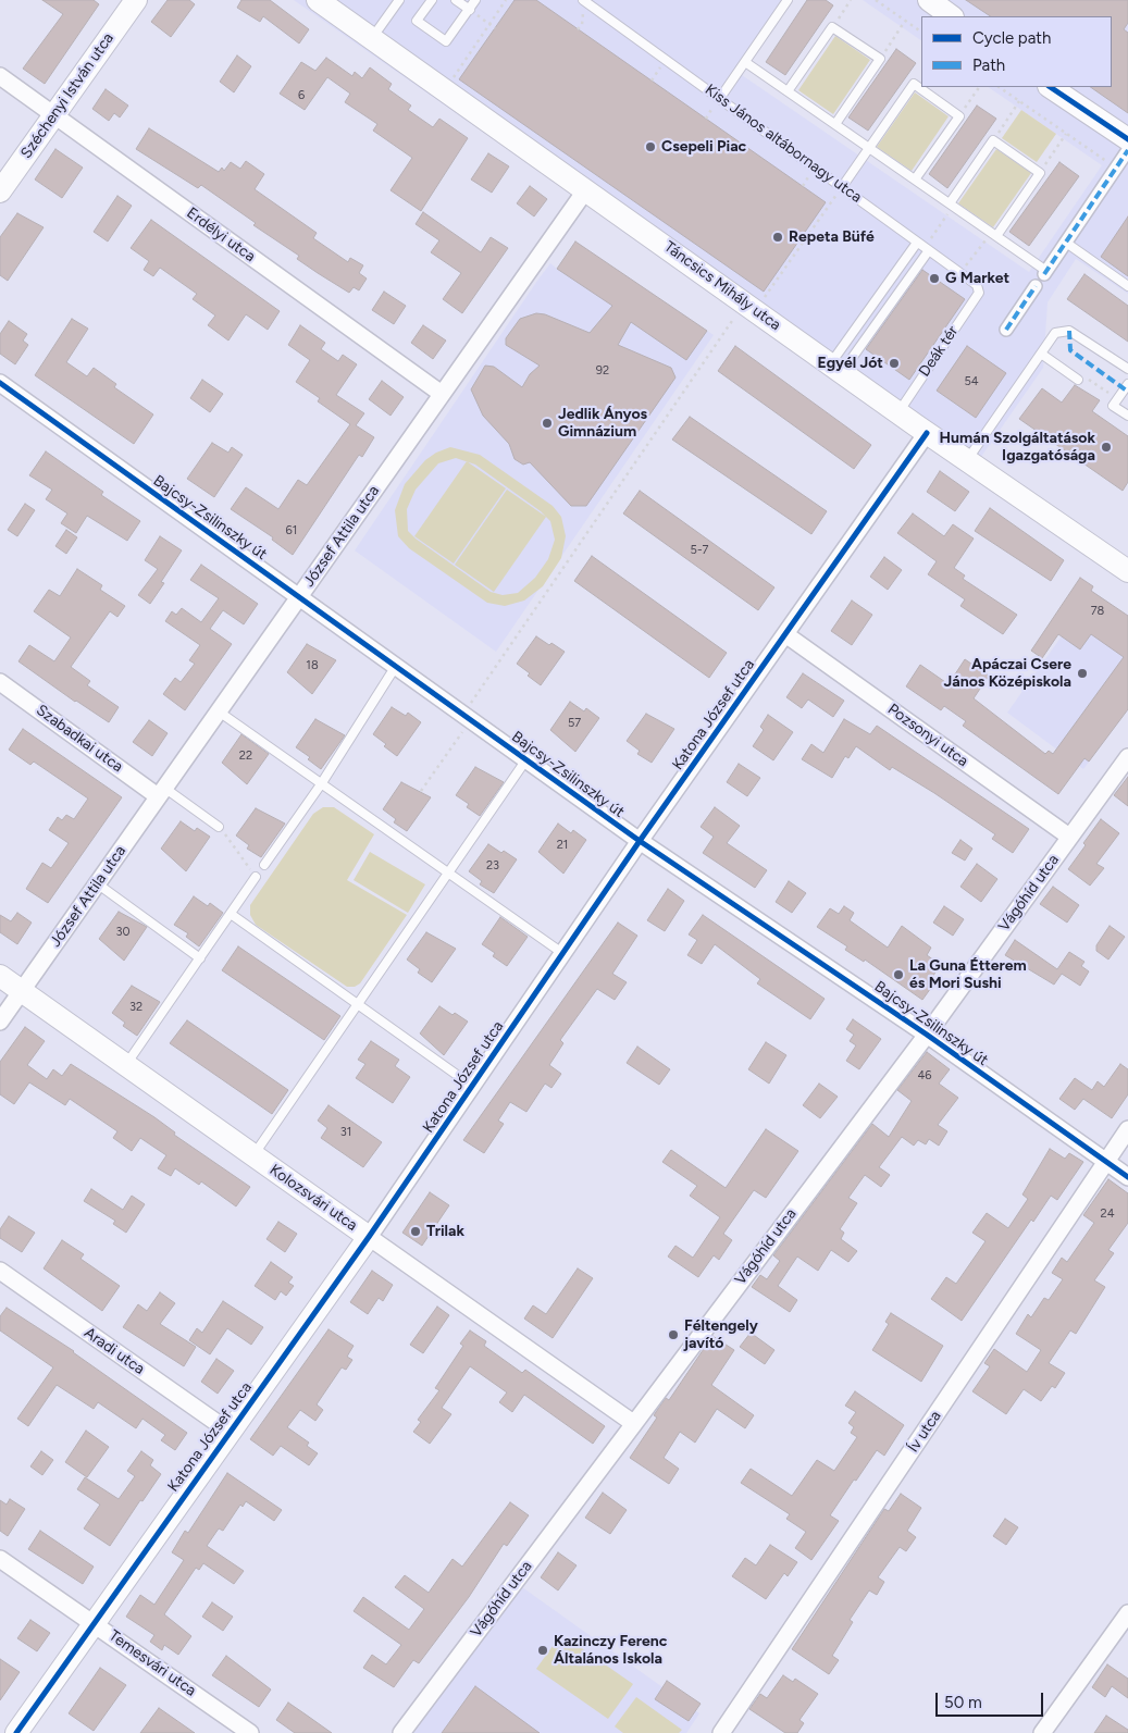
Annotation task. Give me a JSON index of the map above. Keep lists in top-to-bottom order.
{
  "streets": {
    "street": [
      "Széchenyi István utca",
      "Erdélyi utca",
      "Táncsics Mihály utca",
      "Bajcsy-Zsilinszky út",
      "József Attila utca",
      "Katona József utca",
      "Pozsonyi utca",
      "Szabadkai utca",
      "Vágóhíd utca",
      "Kolozsvári utca",
      "Aradi utca",
      "Ív utca",
      "Temesvári utca"
    ],
    "lane": ["Kiss János altábornagy utca", "Deák tér"]
  },
  "crossings": [
    ["Széchenyi István utca", "Erdélyi utca"],
    ["Kiss János altábornagy utca", "Deák tér"],
    ["Erdélyi utca", "József Attila utca"],
    ["Táncsics Mihály utca", "Deák tér"],
    ["Táncsics Mihály utca", "József Attila utca"],
    ["Táncsics Mihály utca", "Katona József utca"],
    ["Bajcsy-Zsilinszky út", "József Attila utca"],
    ["Bajcsy-Zsilinszky út", "Katona József utca"],
    ["Bajcsy-Zsilinszky út", "Vágóhíd utca"],
    ["Bajcsy-Zsilinszky út", "Ív utca"],
    ["József Attila utca", "Szabadkai utca"],
    ["József Attila utca", "Kolozsvári utca"],
    ["Katona József utca", "Pozsonyi utca"],
    ["Katona József utca", "Kolozsvári utca"],
    ["Katona József utca", "Aradi utca"],
    ["Katona József utca", "Temesvári utca"],
    ["Pozsonyi utca", "Vágóhíd utca"],
    ["Vágóhíd utca", "Kolozsvári utca"]
  ],
  "places": [
    "Csepeli Piac",
    "Repeta Büfé",
    "G Market",
    "Egyél Jót",
    "Jedlik Ányos Gimnázium",
    "Humán Szolgáltatások Igazgatósága",
    "Apáczai Csere János Középiskola",
    "La Guna Étterem és Mori Sushi",
    "Trilak",
    "Féltengely javító",
    "Kazinczy Ferenc Általános Iskola"
  ],
  "house_numbers": [
    "6",
    "92",
    "54",
    "61",
    "5-7",
    "78",
    "18",
    "57",
    "22",
    "21",
    "23",
    "30",
    "32",
    "46",
    "31",
    "24"
  ],
  "legend": ["Cycle path", "Path"],
  "scale_bar": "50 m"
}
